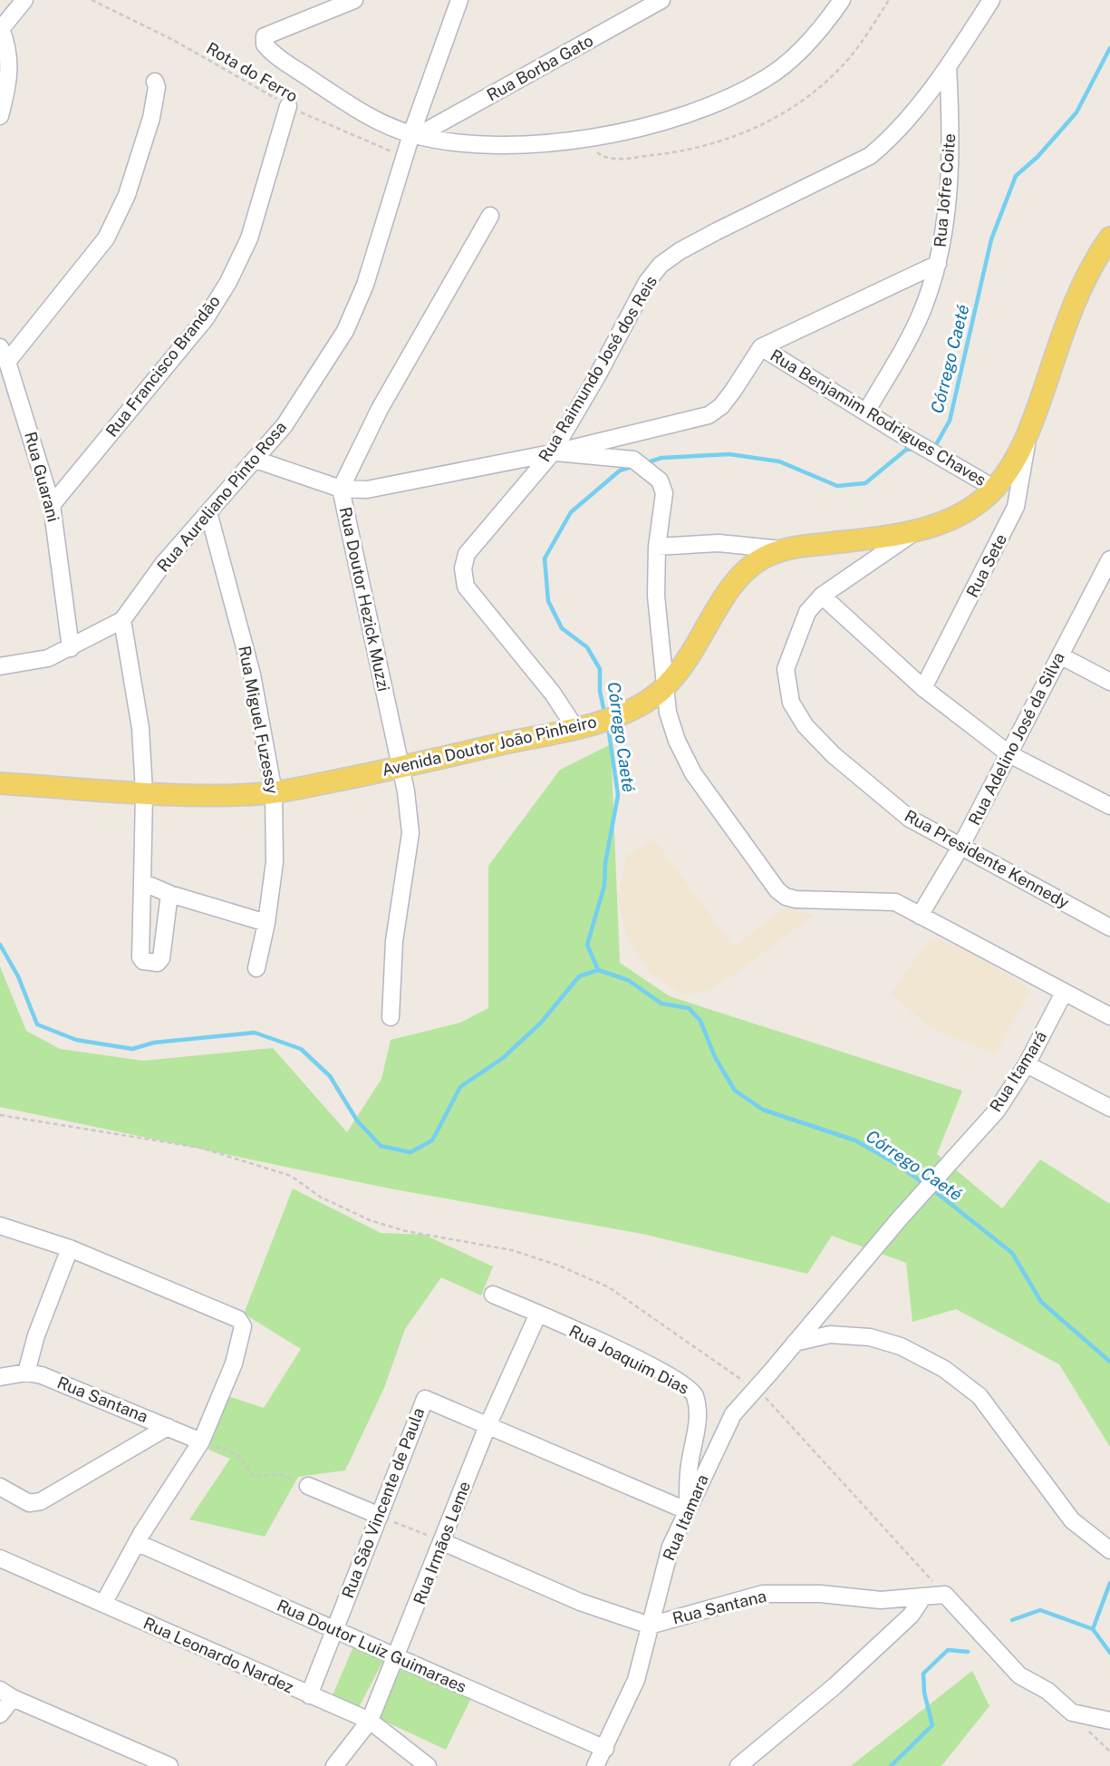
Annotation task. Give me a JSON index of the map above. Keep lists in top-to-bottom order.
{
  "streets": {
    "main road": ["Avenida Doutor João Pinheiro"],
    "street": [
      "Rua Borba Gato",
      "Rua Jofre Coite",
      "Rua Francisco Brandão",
      "Rua Raimundo José dos Reis",
      "Rua Benjamim Rodrigues Chaves",
      "Rua Guarani",
      "Rua Aureliano Pinto Rosa",
      "Rua Sete",
      "Rua Doutor Hezick Muzzi",
      "Rua Miguel Fuzessy",
      "Rua Adelino José da Silva",
      "Rua Presidente Kennedy",
      "Rua Itamará",
      "Rua Joaquim Dias",
      "Rua Santana",
      "Rua São Vincente de Paula",
      "Rua Itamara",
      "Rua Irmãos Leme",
      "Rua Doutor Luiz Guimaraes",
      "Rua Leonardo Nardez"
    ],
    "path": ["Rota do Ferro"]
  },
  "crossings": [
    ["Rua Borba Gato", "Rua Aureliano Pinto Rosa"],
    ["Rota do Ferro", "Rua Francisco Brandão"],
    ["Rota do Ferro", "Rua Aureliano Pinto Rosa"],
    ["Rua Jofre Coite", "Rua Raimundo José dos Reis"],
    ["Rua Jofre Coite", "Rua Benjamim Rodrigues Chaves"],
    ["Rua Francisco Brandão", "Rua Guarani"],
    ["Rua Raimundo José dos Reis", "Avenida Doutor João Pinheiro"],
    ["Rua Benjamim Rodrigues Chaves", "Avenida Doutor João Pinheiro"],
    ["Rua Guarani", "Rua Aureliano Pinto Rosa"],
    ["Rua Aureliano Pinto Rosa", "Rua Miguel Fuzessy"],
    ["Rua Sete", "Avenida Doutor João Pinheiro"],
    ["Rua Doutor Hezick Muzzi", "Avenida Doutor João Pinheiro"],
    ["Rua Miguel Fuzessy", "Avenida Doutor João Pinheiro"],
    ["Rua Adelino José da Silva", "Rua Presidente Kennedy"],
    ["Avenida Doutor João Pinheiro", "Rua Presidente Kennedy"],
    ["Rua Itamará", "Rua Itamara"],
    ["Rua Joaquim Dias", "Rua São Vincente de Paula"],
    ["Rua Joaquim Dias", "Rua Itamara"],
    ["Rua Joaquim Dias", "Rua Irmãos Leme"],
    ["Rua Santana", "Rua Itamara"],
    ["Rua São Vincente de Paula", "Rua Itamara"],
    ["Rua São Vincente de Paula", "Rua Irmãos Leme"],
    ["Rua São Vincente de Paula", "Rua Doutor Luiz Guimaraes"],
    ["Rua São Vincente de Paula", "Rua Leonardo Nardez"],
    ["Rua Itamara", "Rua Doutor Luiz Guimaraes"],
    ["Rua Irmãos Leme", "Rua Doutor Luiz Guimaraes"],
    ["Rua Irmãos Leme", "Rua Leonardo Nardez"]
  ],
  "water": ["Córrego Caeté"]
}
